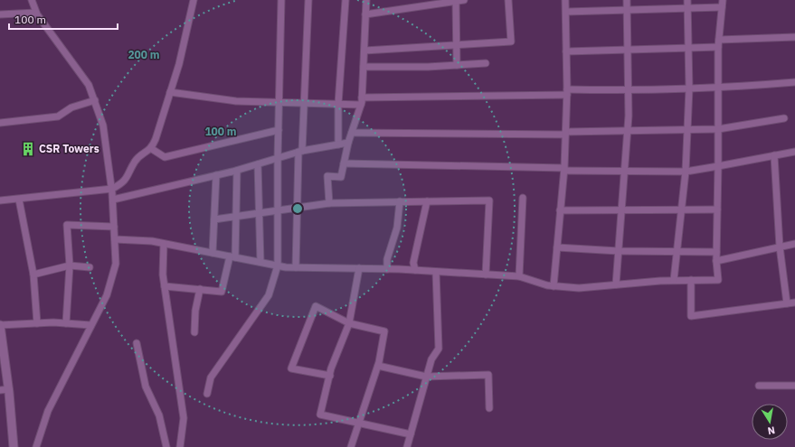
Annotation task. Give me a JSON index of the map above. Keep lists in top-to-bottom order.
{
  "places": {
    "building": ["CSR Towers"]
  },
  "scale_bar": "100 m",
  "north": "bottom",
  "rings": ["200 m", "100 m"]
}
